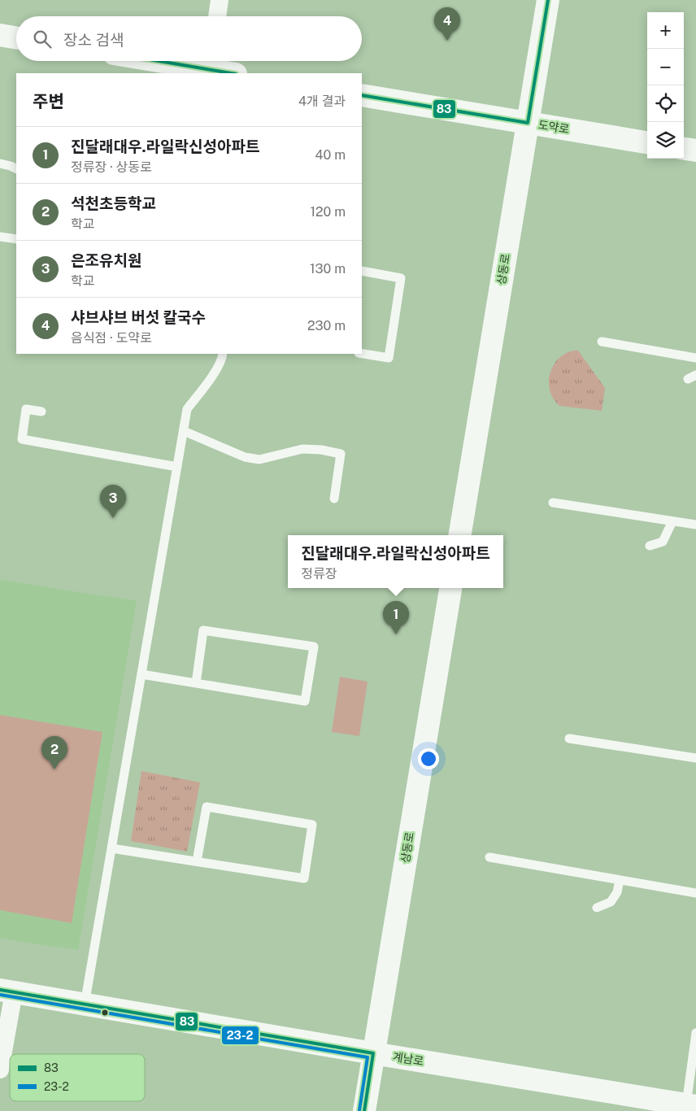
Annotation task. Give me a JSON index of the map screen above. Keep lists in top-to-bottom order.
{
  "streets": {
    "street": ["도약로", "상동로", "계남로"]
  },
  "crossings": [
    ["도약로", "상동로"],
    ["상동로", "계남로"]
  ],
  "lines": ["transit line 83", "transit line 23-2"],
  "legend": ["83", "23-2"],
  "page": {
    "pins": [
      "4",
      "3",
      "1",
      "2"
    ],
    "map_buttons": ["+", "−"],
    "search": "장소 검색",
    "heading": ["주변", "4개 결과"],
    "list": [
      {
        "mark": "1",
        "name": "진달래대우.라일락신성아파트",
        "note": "정류장 · 상동로",
        "value": "40 m"
      },
      {
        "mark": "2",
        "name": "석천초등학교",
        "note": "학교",
        "value": "120 m"
      },
      {
        "mark": "3",
        "name": "은조유치원",
        "note": "학교",
        "value": "130 m"
      },
      {
        "mark": "4",
        "name": "샤브샤브 버섯 칼국수",
        "note": "음식점 · 도약로",
        "value": "230 m"
      }
    ],
    "popup": ["진달래대우.라일락신성아파트", "정류장"]
  }
}
